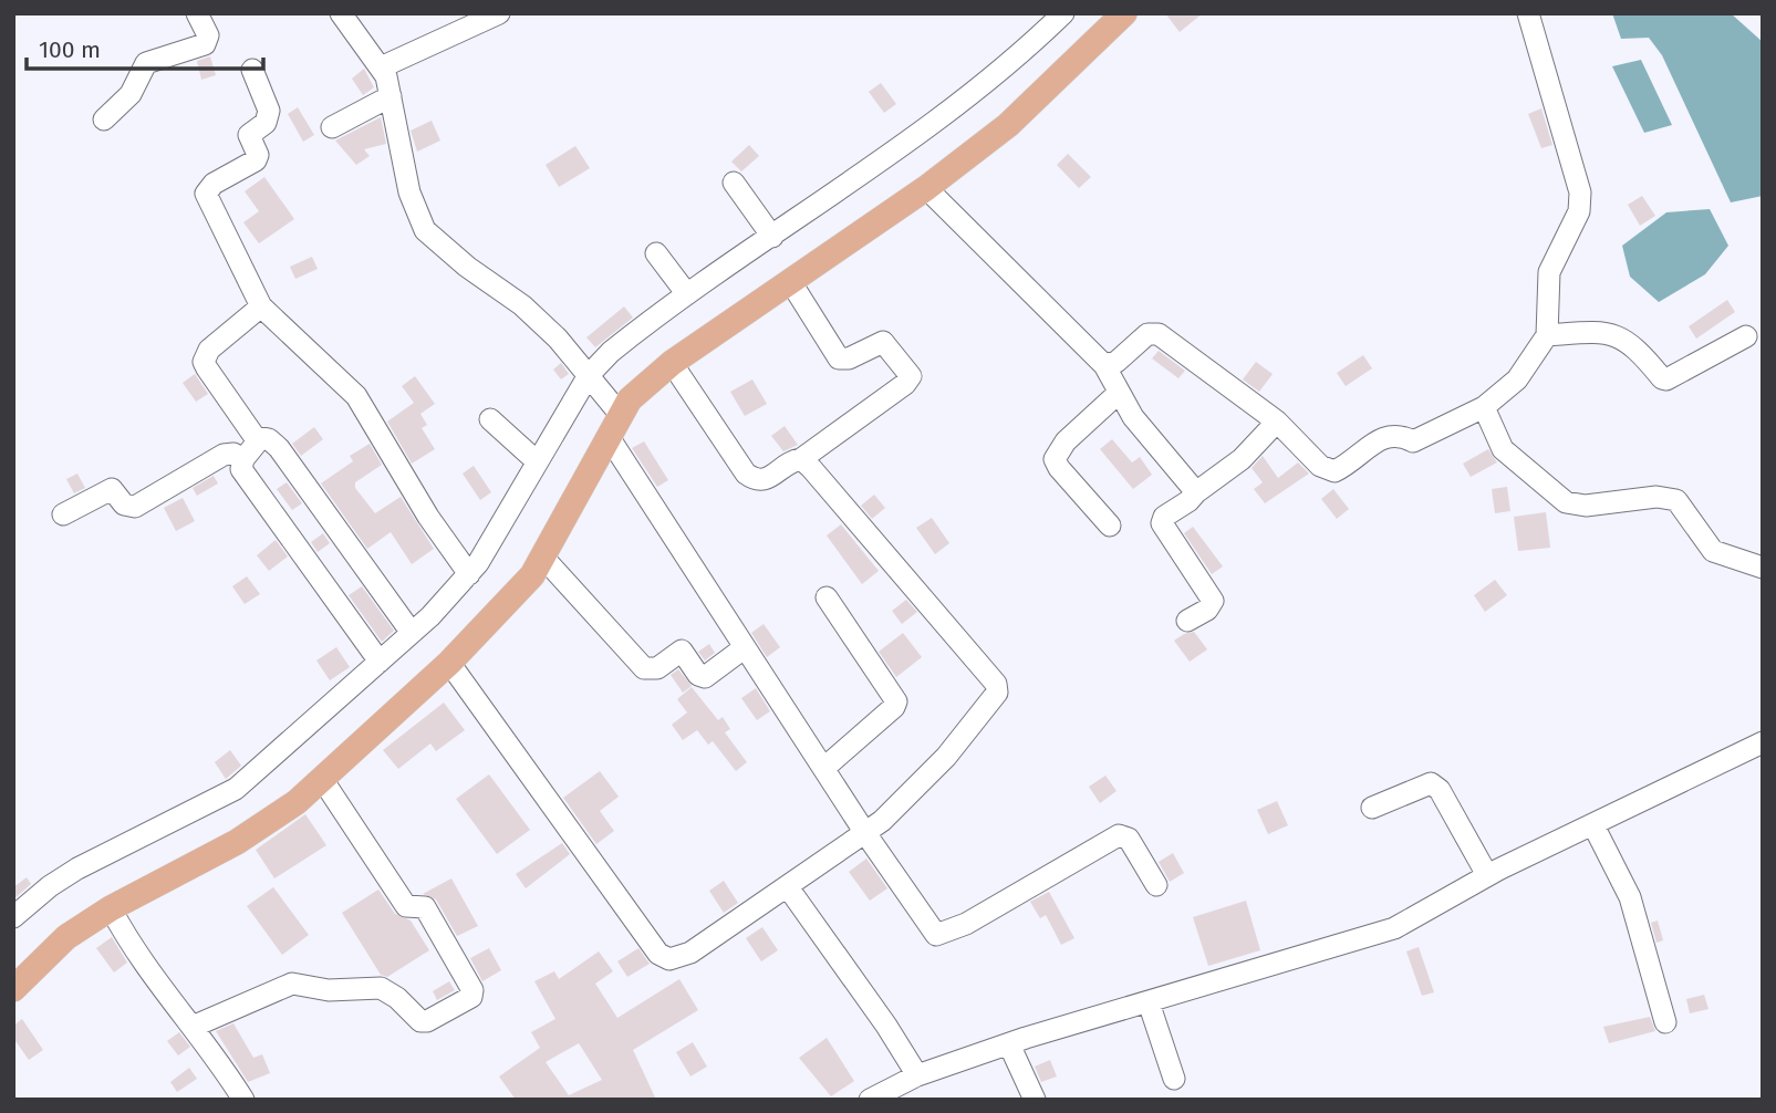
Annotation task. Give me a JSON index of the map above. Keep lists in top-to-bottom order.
{
  "scale_bar": "100 m"
}
